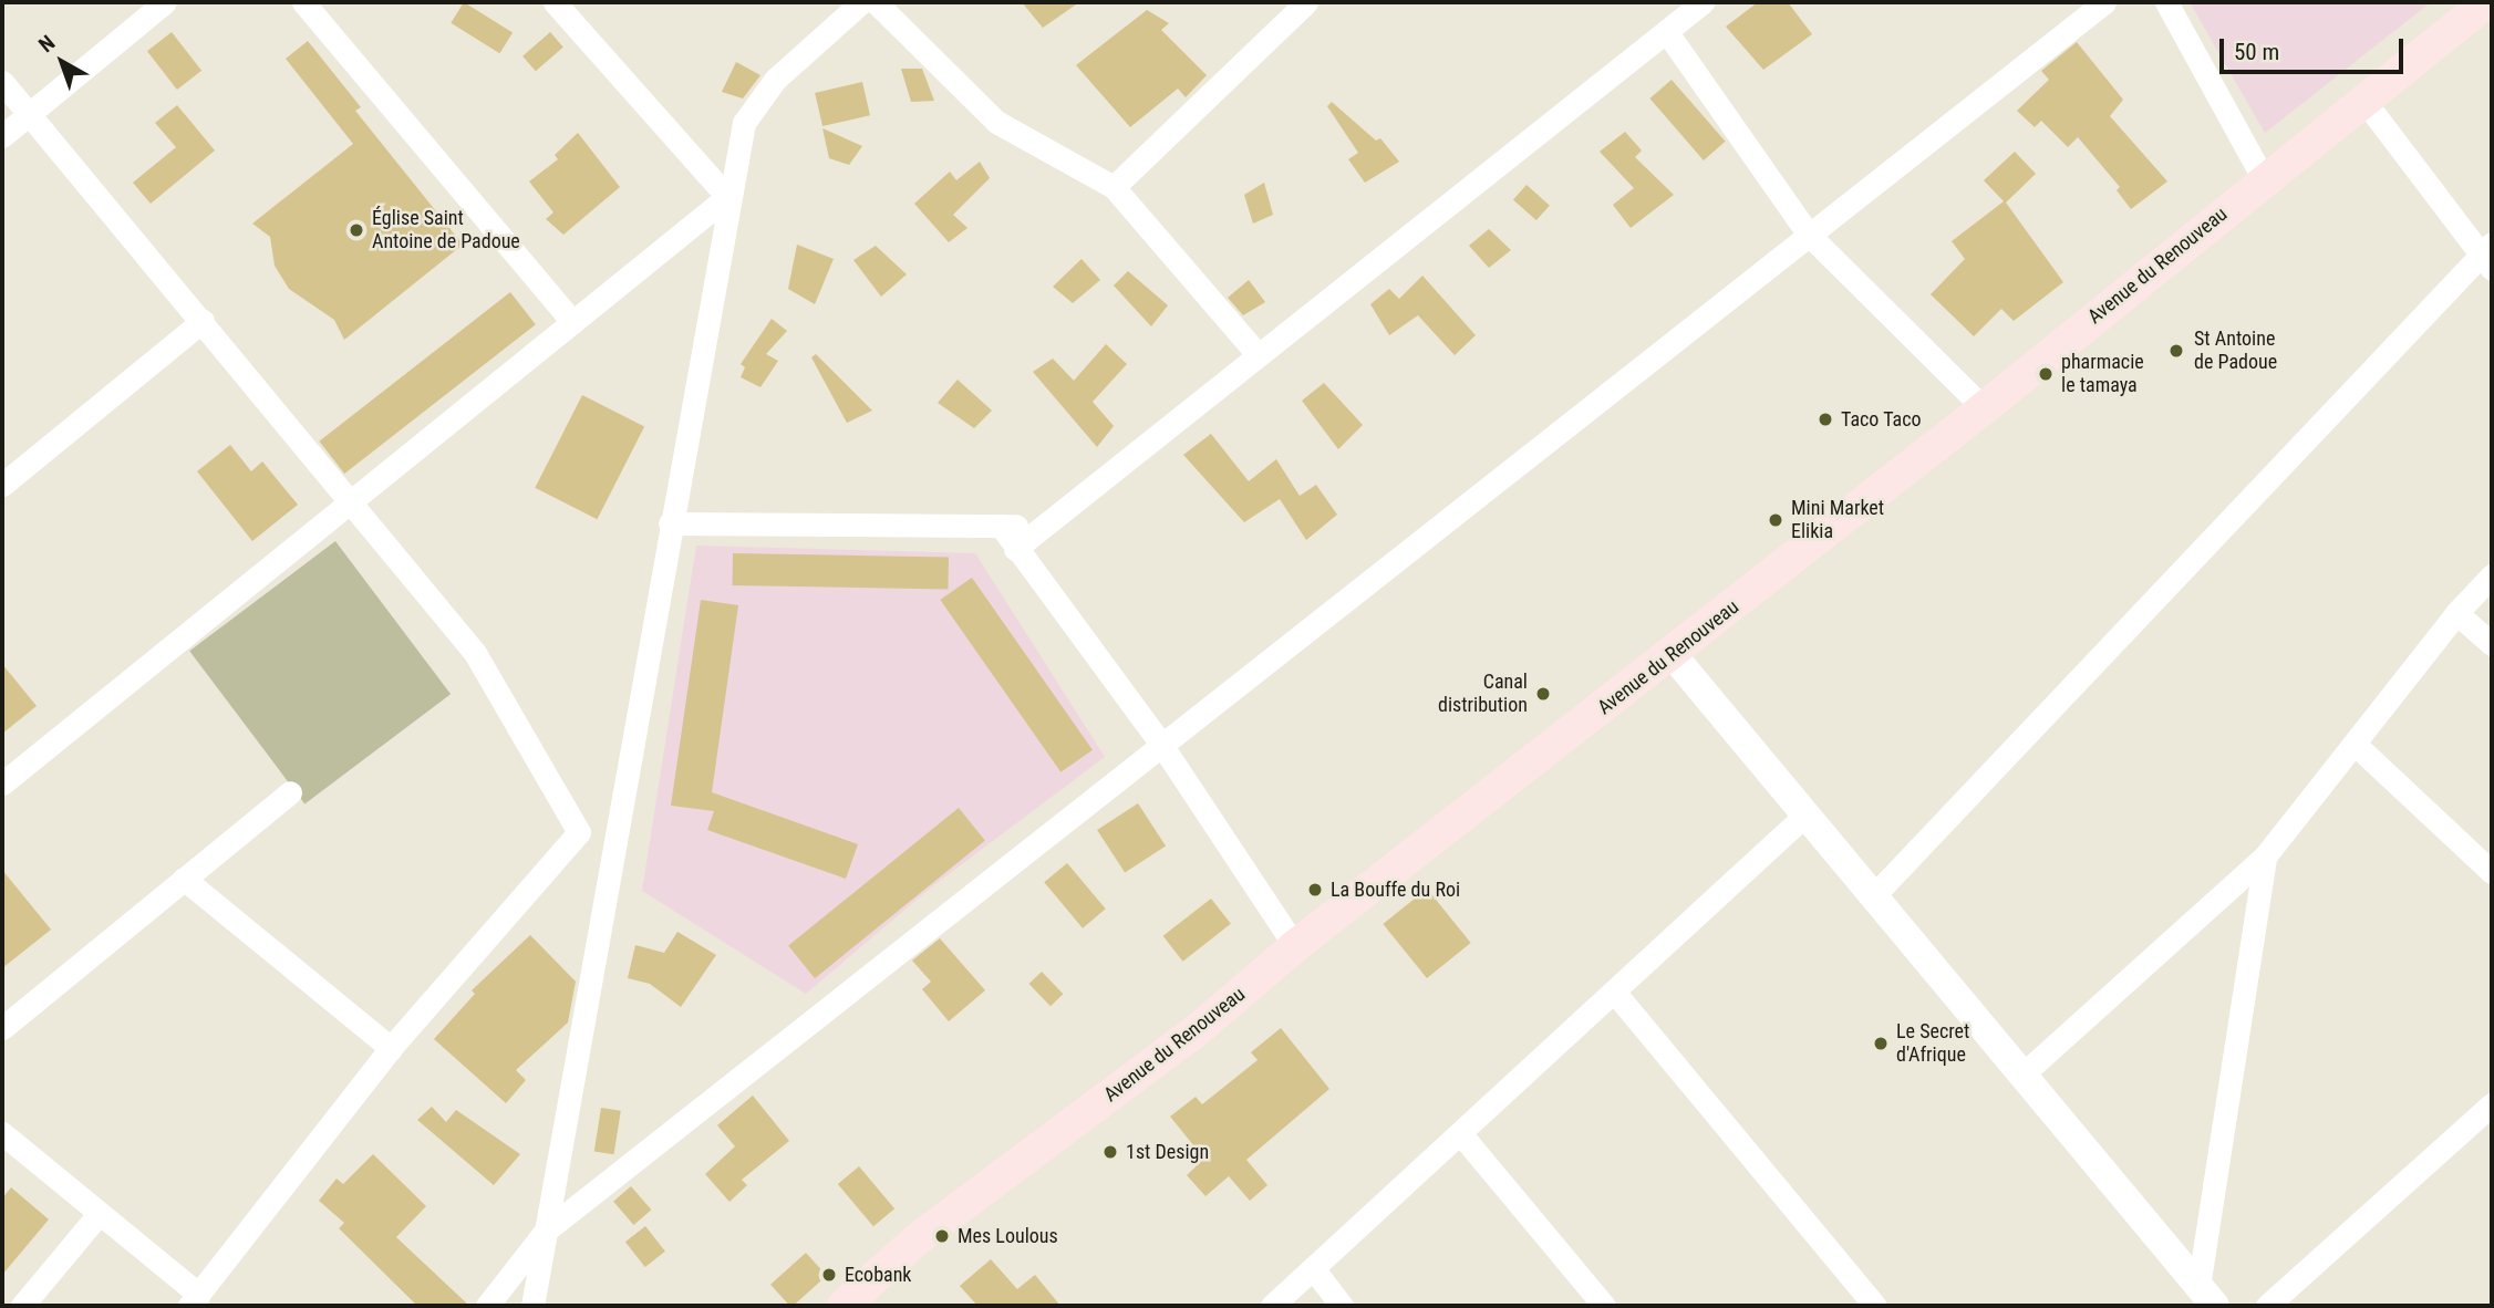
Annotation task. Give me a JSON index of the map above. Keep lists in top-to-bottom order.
{
  "streets": {
    "main road": ["Avenue du Renouveau"]
  },
  "places": [
    "Église Saint Antoine de Padoue",
    "St Antoine de Padoue",
    "pharmacie le tamaya",
    "Taco Taco",
    "Mini Market Elikia",
    "Canal distribution",
    "La Bouffe du Roi",
    "Le Secret d'Afrique",
    "1st Design",
    "Mes Loulous",
    "Ecobank"
  ],
  "scale_bar": "50 m",
  "north": "top left"
}
